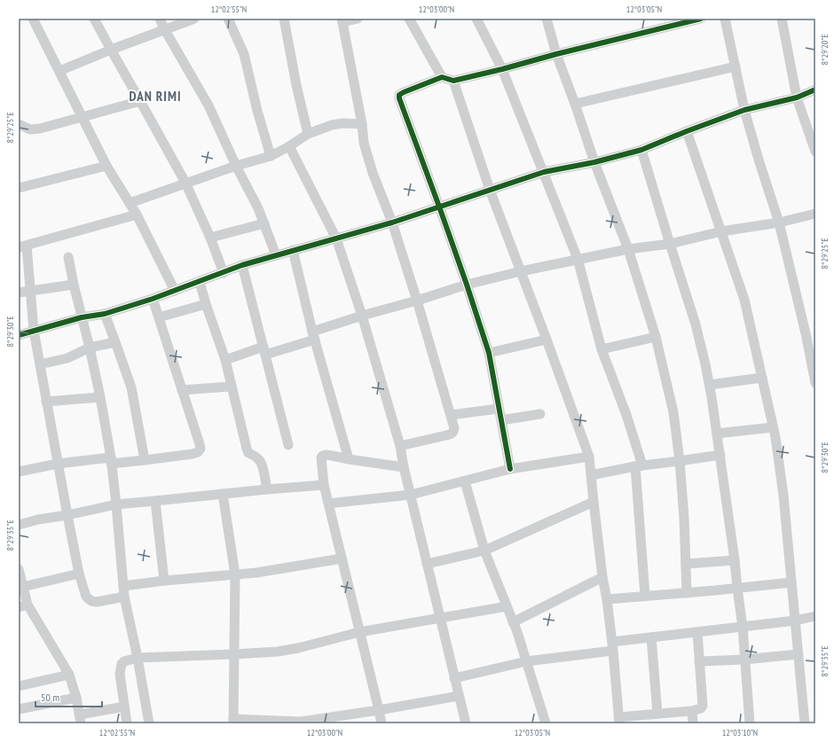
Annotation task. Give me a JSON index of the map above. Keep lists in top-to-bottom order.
{
  "districts": ["DAN RIMI"],
  "scale_bar": "50 m",
  "coordinates": [
    "12°02'55\"N",
    "12°03'00\"N",
    "12°03'05\"N",
    "8°29'20\"E",
    "8°29'25\"E",
    "8°29'30\"E",
    "8°29'35\"E",
    "12°03'10\"N"
  ]
}
